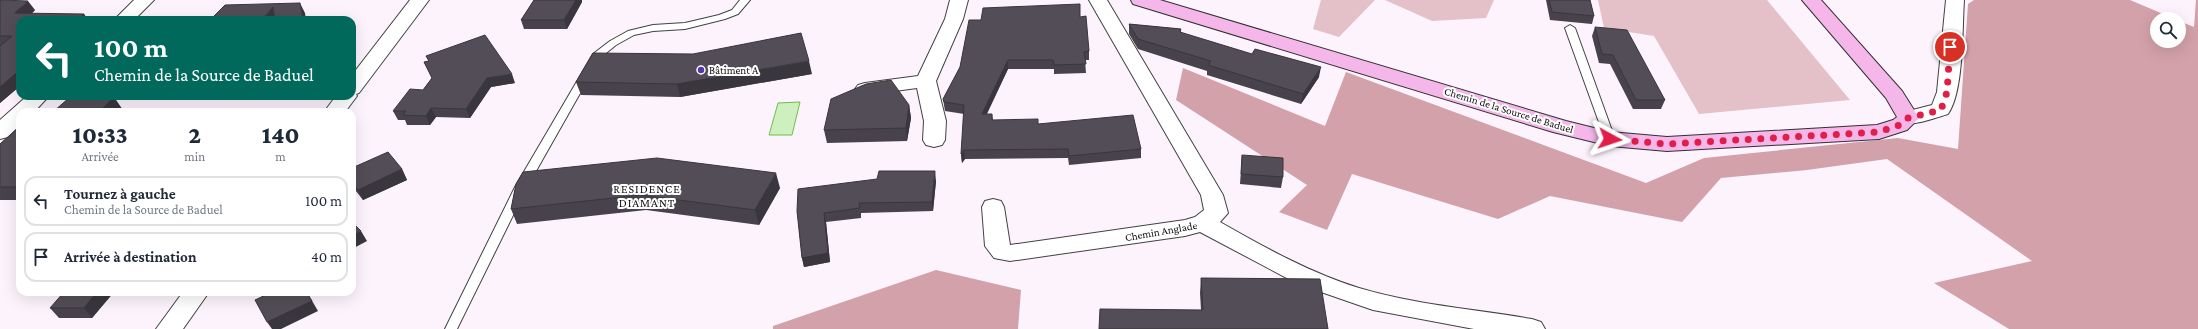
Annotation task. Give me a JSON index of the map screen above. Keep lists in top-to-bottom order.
{
  "streets": {
    "street": ["Chemin de la Source de Baduel", "Chemin Anglade"]
  },
  "districts": ["RESIDENCE DIAMANT"],
  "places": ["Bâtiment A"],
  "page": {
    "turn": ["100 m", "Chemin de la Source de Baduel"],
    "eta": [
      "10:33",
      "Arrivée",
      "2",
      "min",
      "140",
      "m"
    ],
    "list": [
      {
        "name": "Tournez à gauche",
        "note": "Chemin de la Source de Baduel",
        "value": "100 m"
      },
      {
        "name": "Arrivée à destination",
        "value": "40 m"
      }
    ]
  }
}
